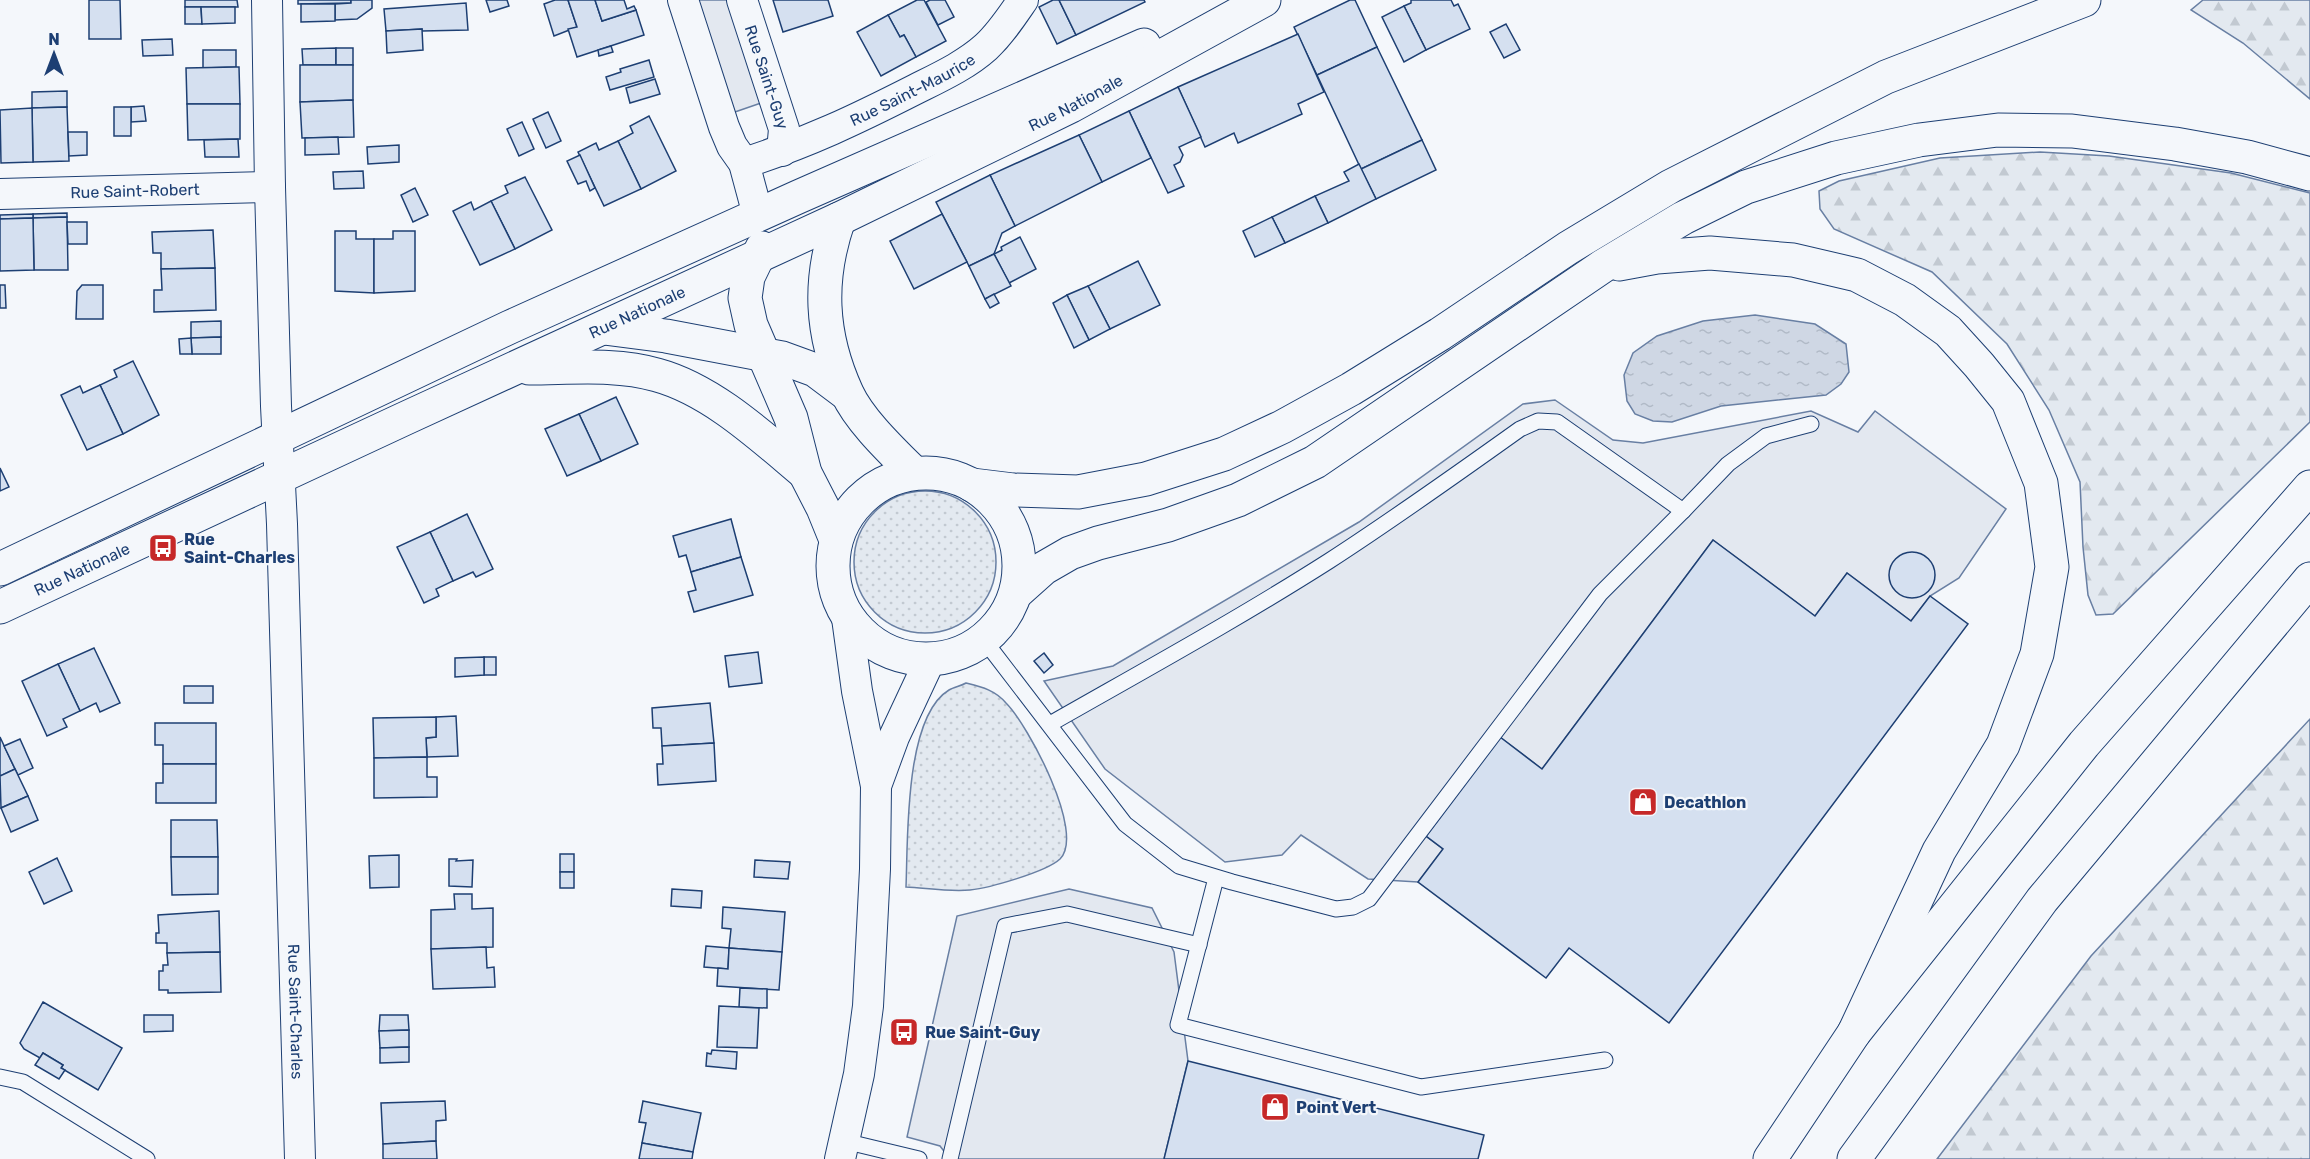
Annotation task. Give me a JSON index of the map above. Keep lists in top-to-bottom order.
{
  "streets": {
    "main road": ["Rue Nationale"],
    "street": [
      "Rue Saint-Guy",
      "Rue Saint-Maurice",
      "Rue Saint-Robert",
      "Rue Saint-Charles"
    ]
  },
  "crossings": [
    ["Rue Saint-Guy", "Rue Saint-Maurice"],
    ["Rue Nationale", "Rue Saint-Charles"],
    ["Rue Saint-Robert", "Rue Saint-Charles"]
  ],
  "places": {
    "bus stop": ["Rue Saint-Charles", "Rue Saint-Guy"],
    "shop": ["Decathlon", "Point Vert"]
  },
  "north": "top"
}
